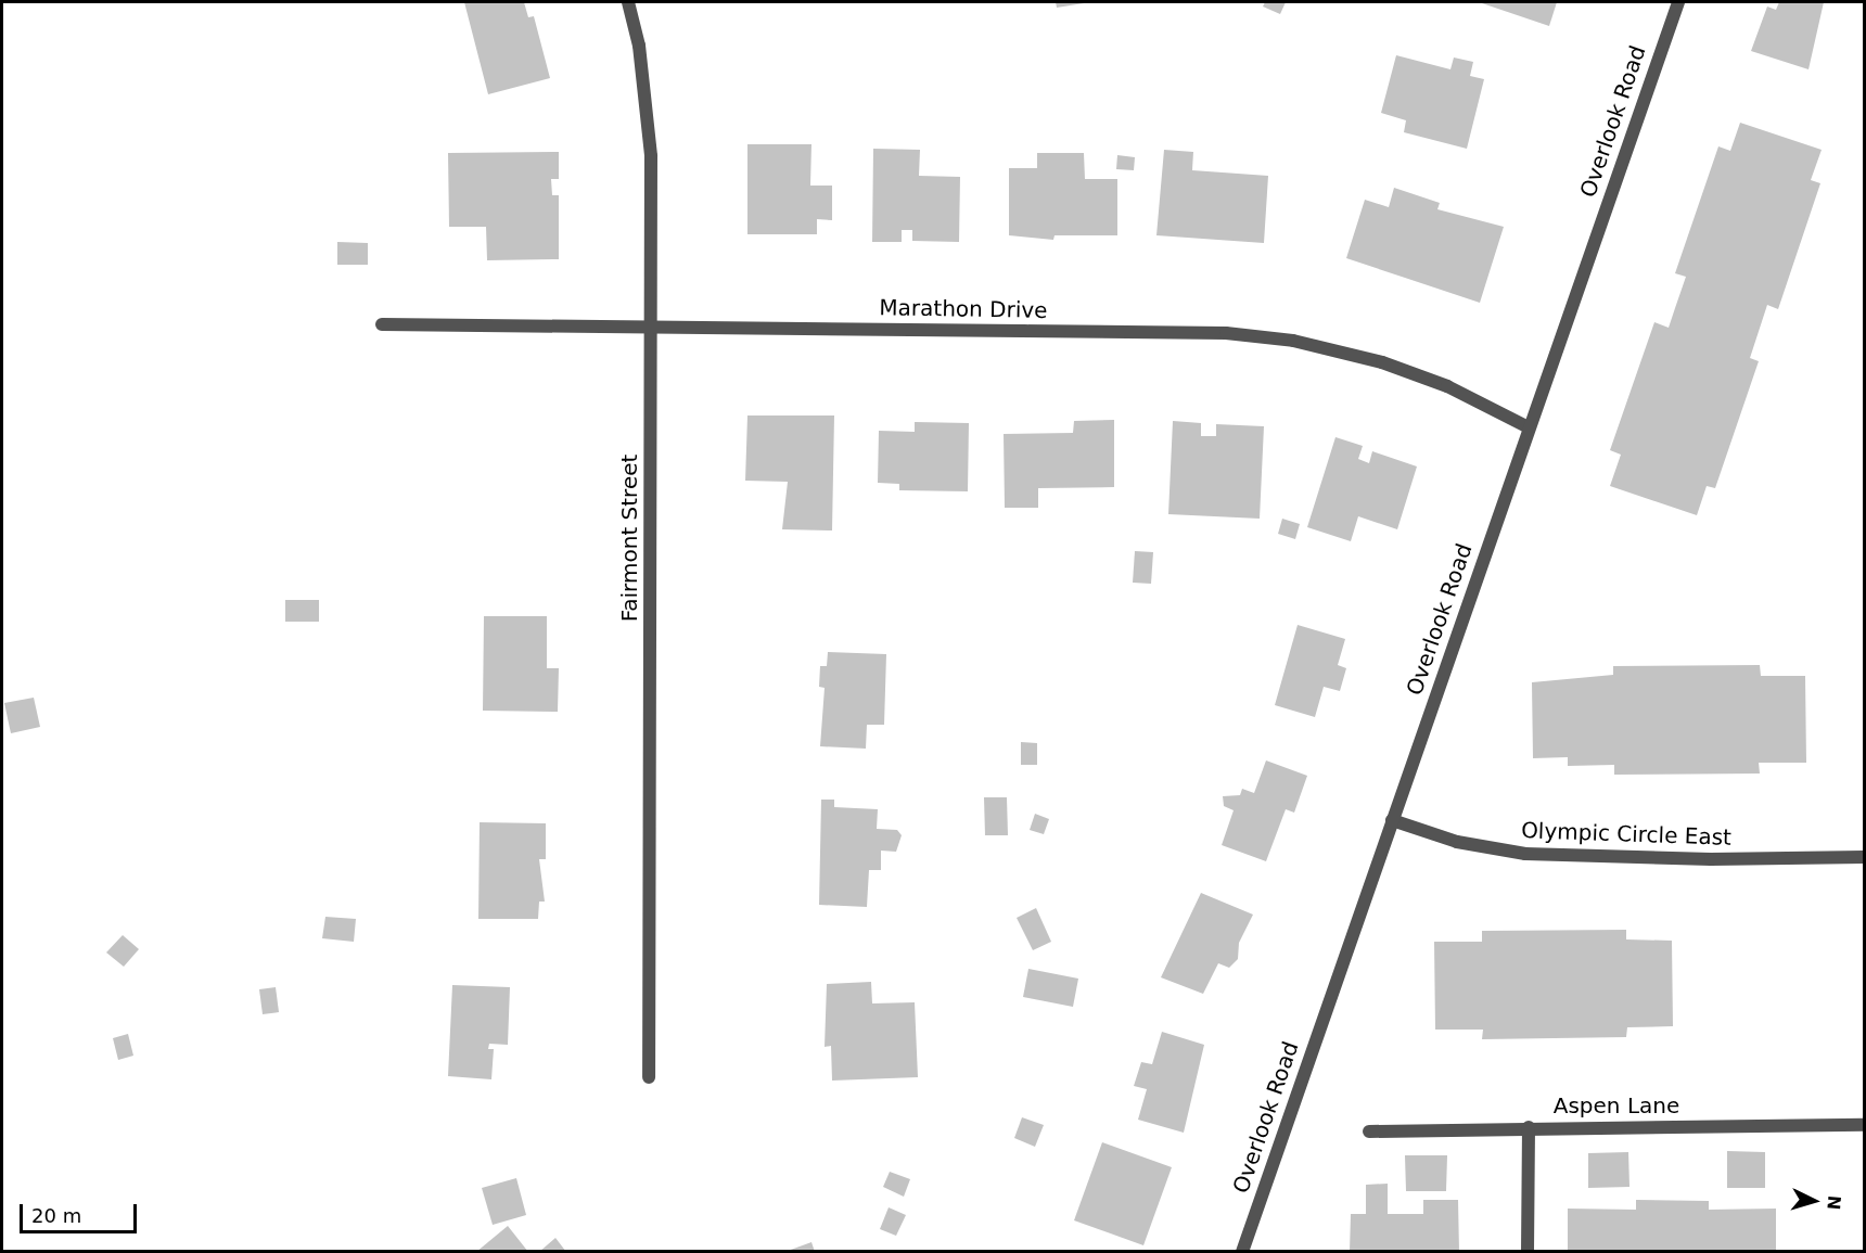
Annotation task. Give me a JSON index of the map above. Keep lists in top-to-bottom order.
{
  "streets": {
    "street": [
      "Overlook Road",
      "Marathon Drive",
      "Fairmont Street",
      "Olympic Circle East",
      "Aspen Lane"
    ]
  },
  "crossings": [
    ["Overlook Road", "Marathon Drive"],
    ["Overlook Road", "Olympic Circle East"],
    ["Marathon Drive", "Fairmont Street"]
  ],
  "scale_bar": "20 m",
  "north": "right"
}
